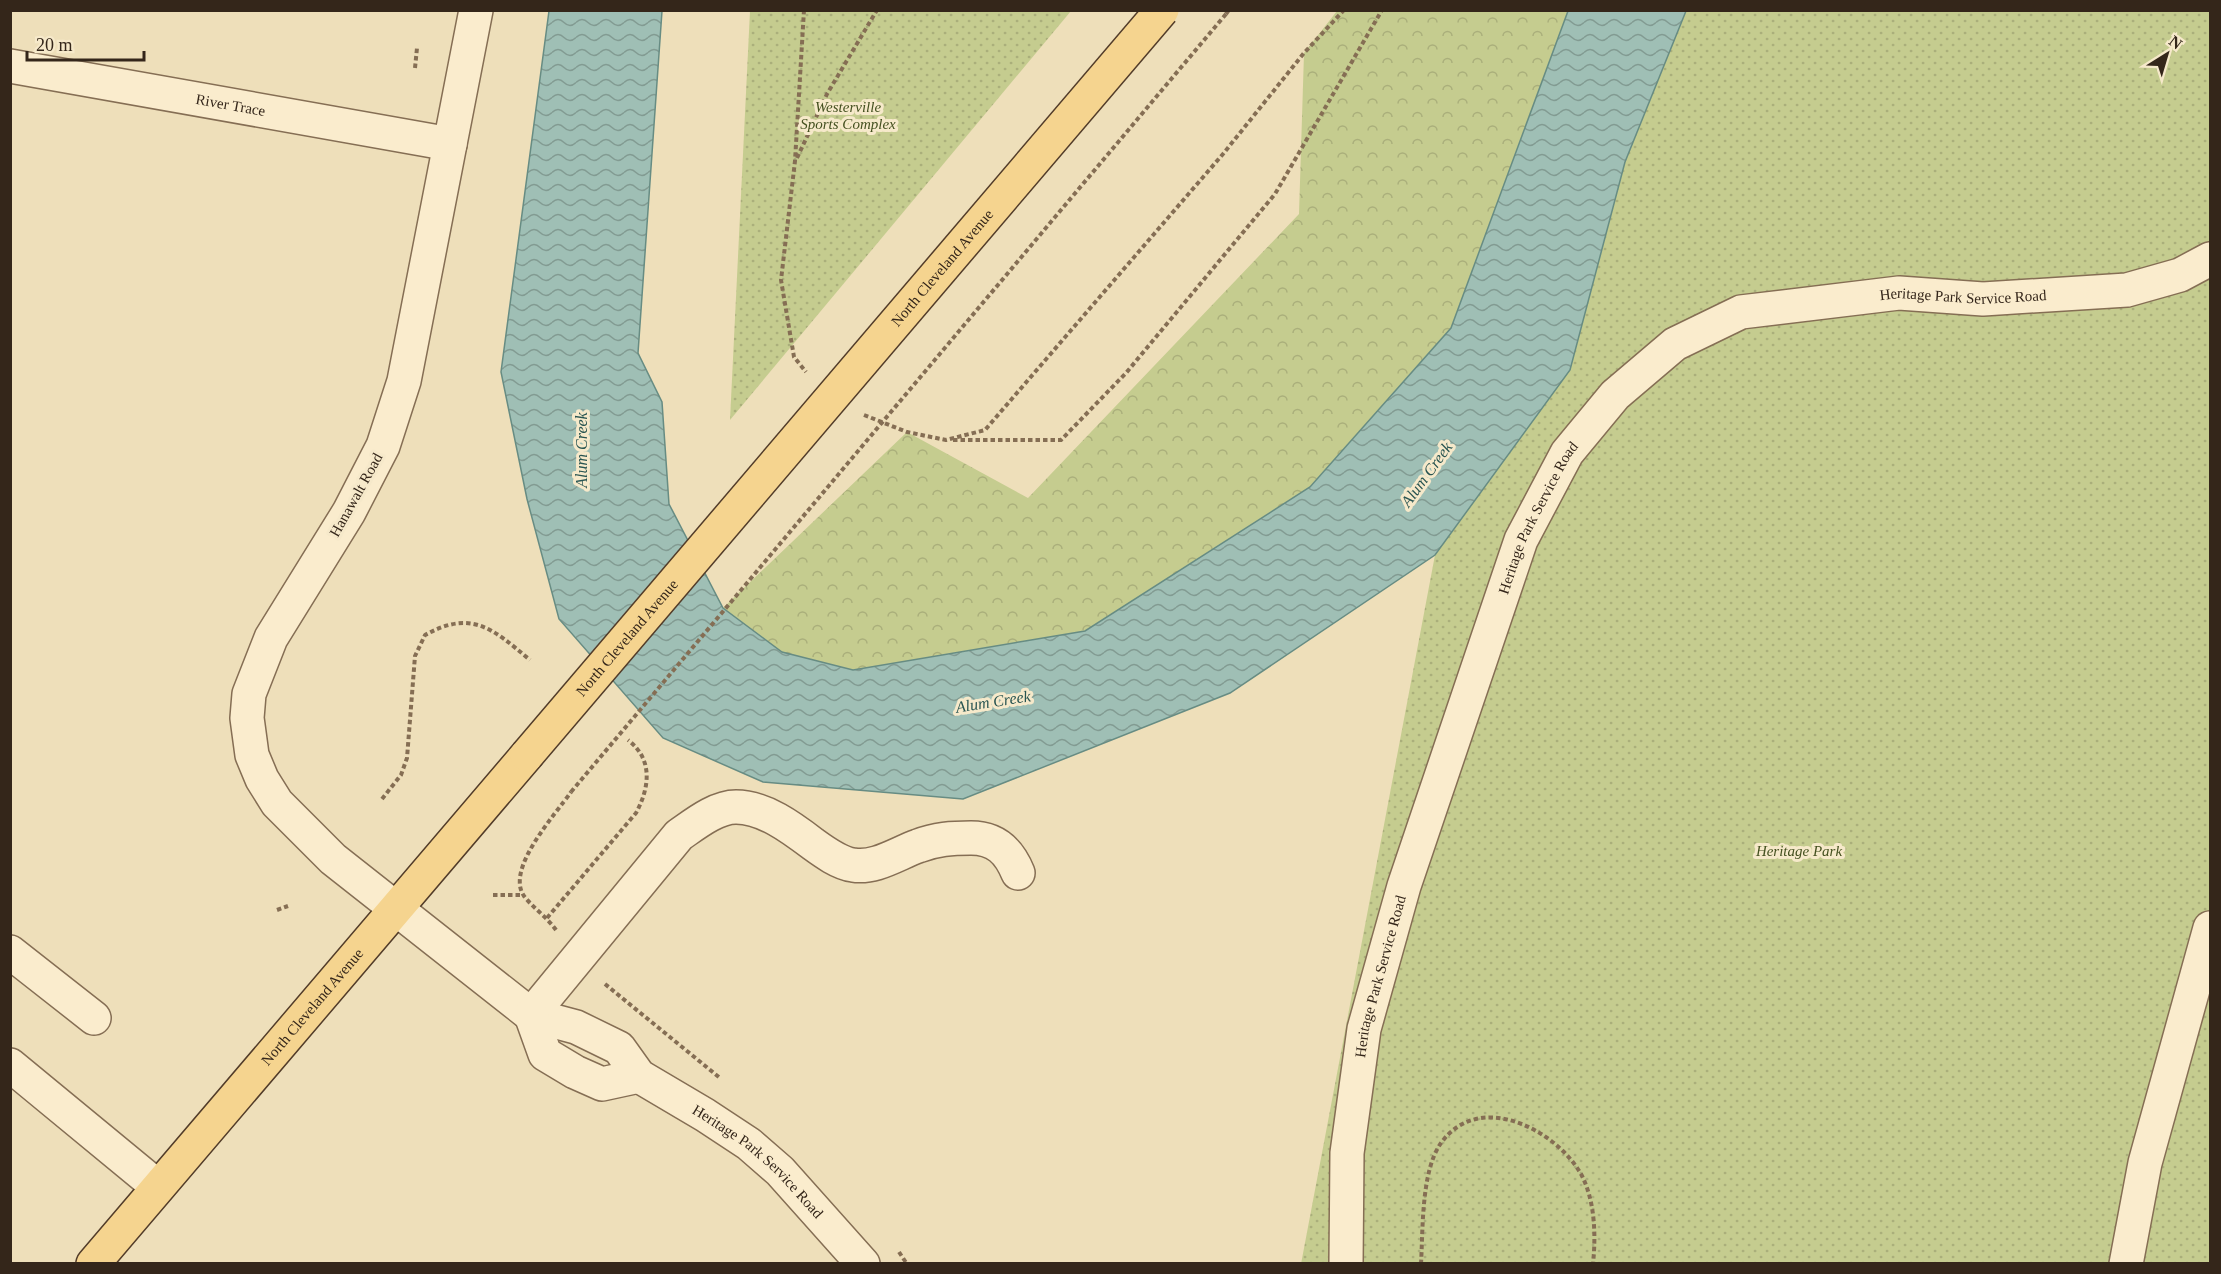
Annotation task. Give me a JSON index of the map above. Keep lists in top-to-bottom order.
{
  "streets": {
    "main road": ["North Cleveland Avenue"],
    "street": ["River Trace", "Heritage Park Service Road", "Hanawalt Road"]
  },
  "crossings": [
    ["River Trace", "Hanawalt Road"],
    ["North Cleveland Avenue", "Heritage Park Service Road"],
    ["North Cleveland Avenue", "Hanawalt Road"],
    ["Heritage Park Service Road", "Hanawalt Road"]
  ],
  "water": ["Alum Creek"],
  "parks": ["Westerville Sports Complex", "Heritage Park"],
  "scale_bar": "20 m",
  "north": "top right"
}
